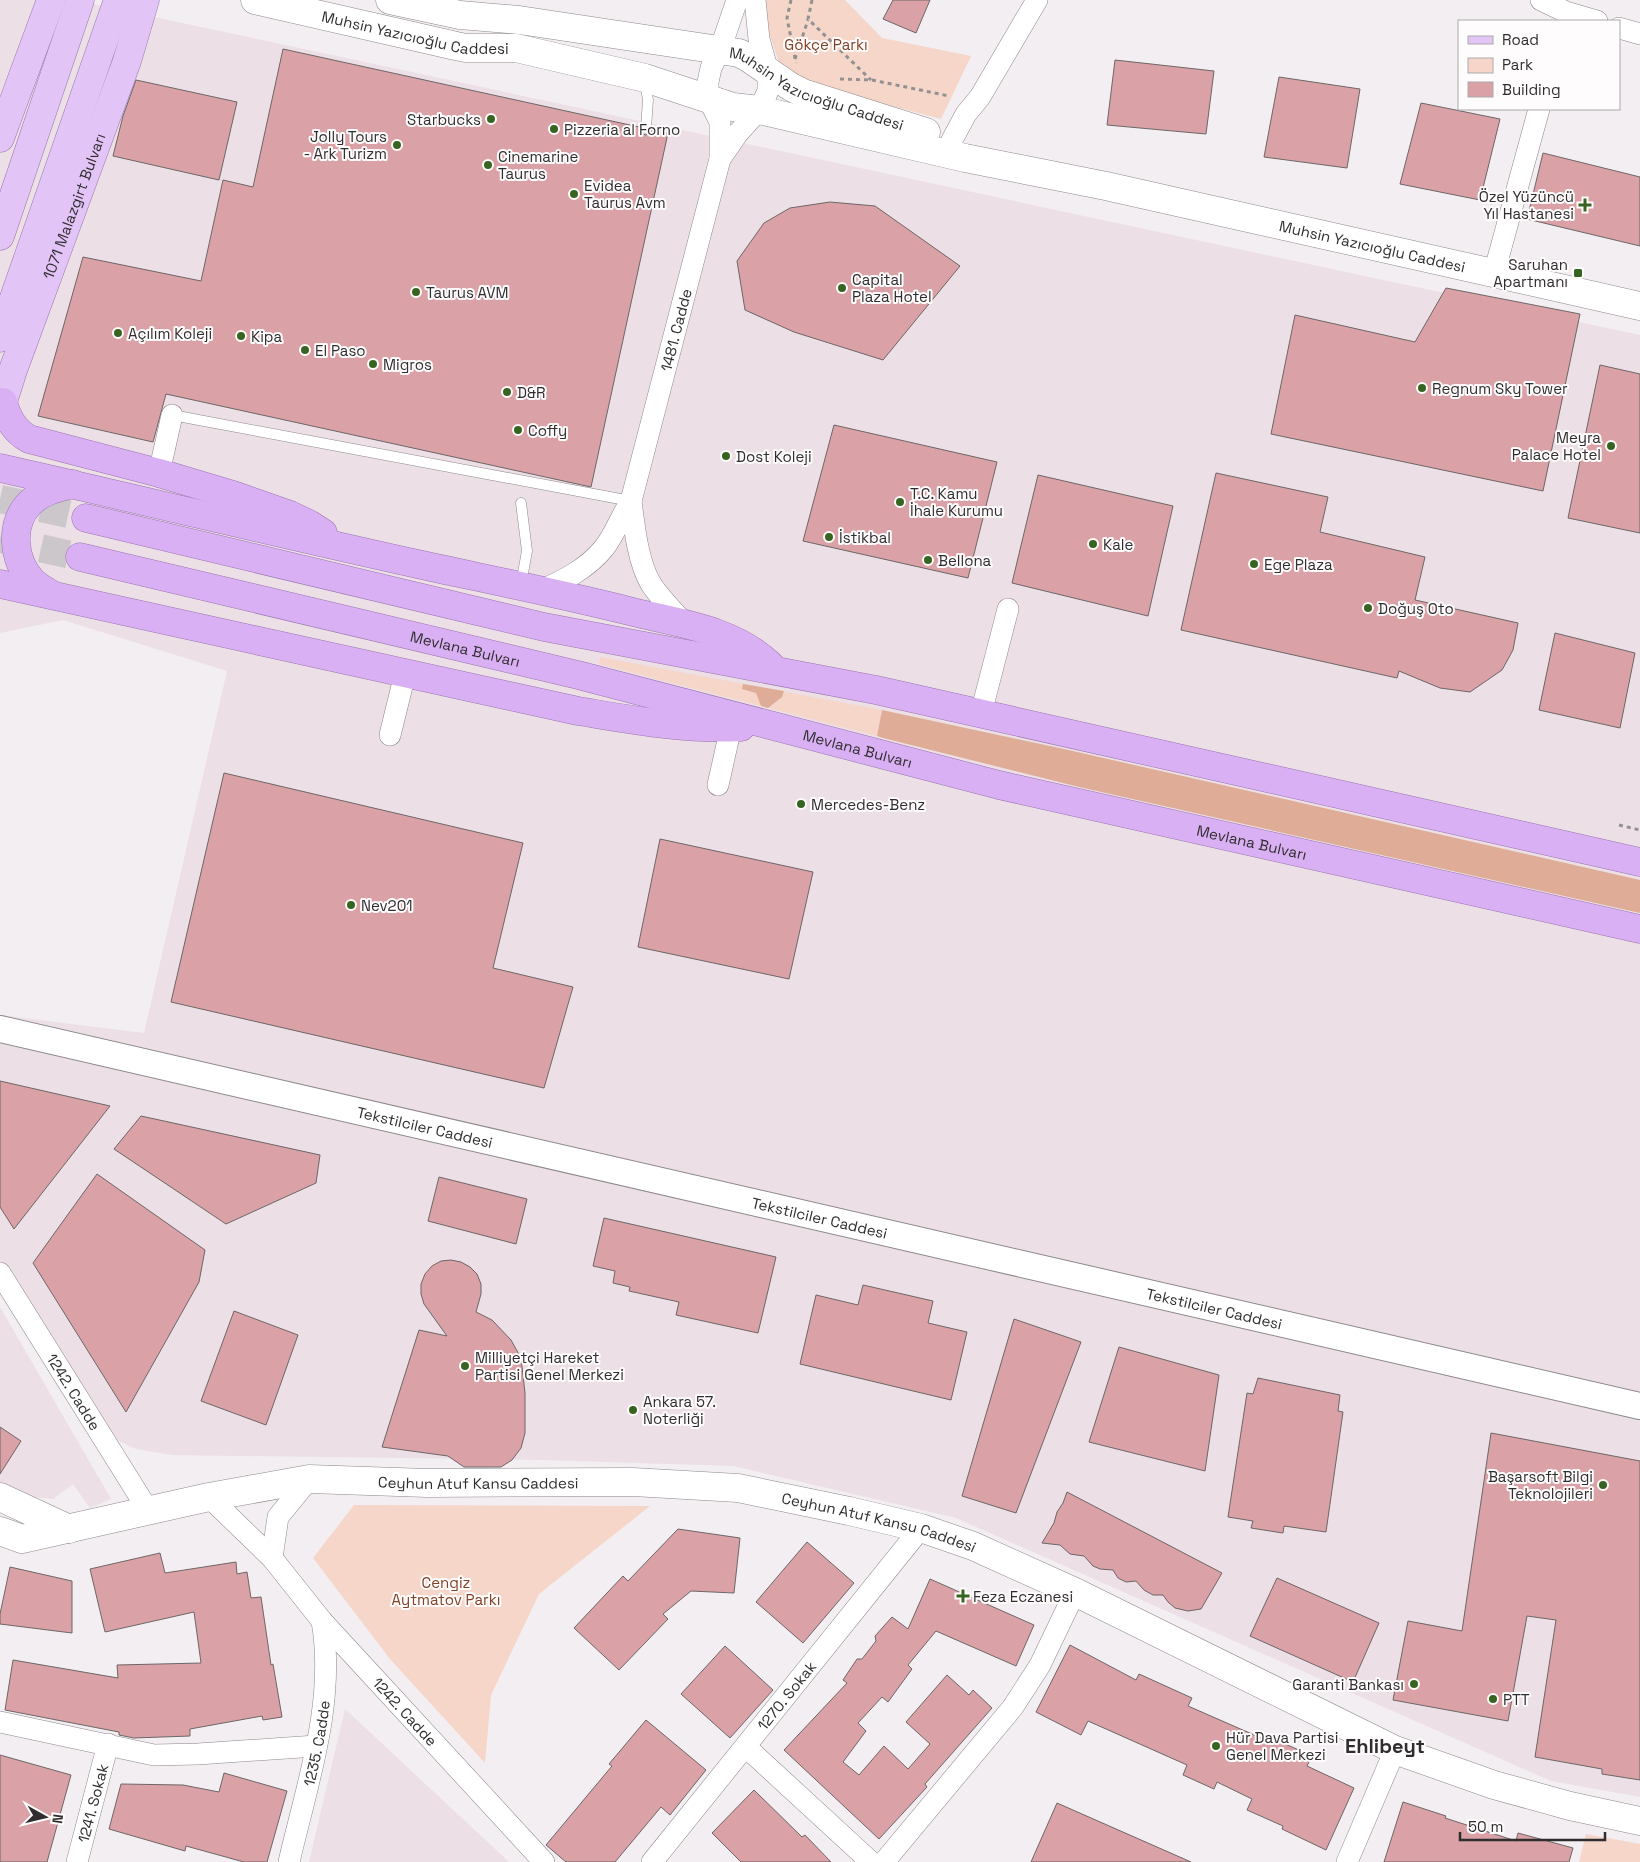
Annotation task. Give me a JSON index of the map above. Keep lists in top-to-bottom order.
{
  "streets": {
    "highway": ["Mevlana Bulvarı"],
    "main road": ["Muhsin Yazıcıoğlu Caddesi", "1071 Malazgirt Bulvarı", "Ceyhun Atuf Kansu Caddesi"],
    "street": [
      "1481. Cadde",
      "Tekstilciler Caddesi",
      "1242. Cadde",
      "1270. Sokak",
      "1235. Cadde",
      "1241. Sokak"
    ]
  },
  "crossings": [
    ["Muhsin Yazıcıoğlu Caddesi", "1481. Cadde"],
    ["1242. Cadde", "Ceyhun Atuf Kansu Caddesi"],
    ["1242. Cadde", "1235. Cadde"],
    ["Ceyhun Atuf Kansu Caddesi", "1270. Sokak"]
  ],
  "districts": ["Ehlibeyt"],
  "parks": ["Gökçe Parkı", "Cengiz Aytmatov Parkı"],
  "places": {
    "other": [
      "Starbucks",
      "Pizzeria al Forno",
      "Jolly Tours - Ark Turizm",
      "Cinemarine Taurus",
      "Evidea Taurus Avm",
      "Capital Plaza Hotel",
      "Taurus AVM",
      "Açılım Koleji",
      "Kipa",
      "El Paso",
      "Migros",
      "Regnum Sky Tower",
      "D&R",
      "Coffy",
      "Meyra Palace Hotel",
      "Dost Koleji",
      "T.C. Kamu İhale Kurumu",
      "İstikbal",
      "Kale",
      "Bellona",
      "Ege Plaza",
      "Doğuş Oto",
      "Mercedes-Benz",
      "Nev201",
      "Milliyetçi Hareket Partisi Genel Merkezi",
      "Ankara 57. Noterliği",
      "Başarsoft Bilgi Teknolojileri",
      "Garanti Bankası",
      "PTT",
      "Hür Dava Partisi Genel Merkezi"
    ],
    "health": ["Özel Yüzüncü Yıl Hastanesi", "Feza Eczanesi"],
    "transit": ["Saruhan Apartmanı"]
  },
  "legend": ["Road", "Park", "Building"],
  "scale_bar": "50 m",
  "north": "right"
}
